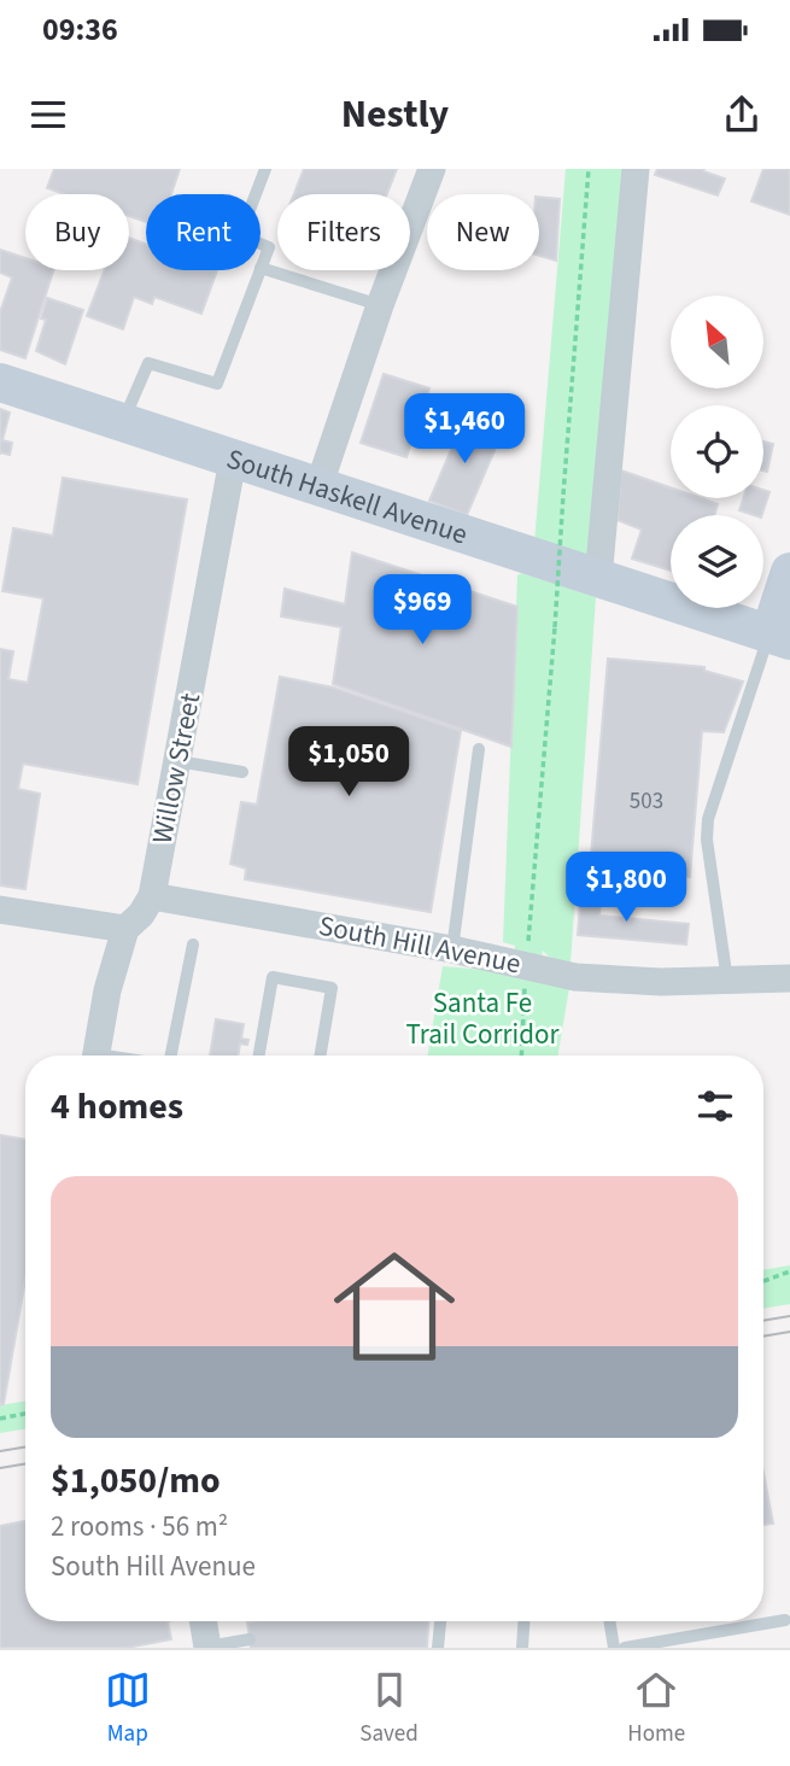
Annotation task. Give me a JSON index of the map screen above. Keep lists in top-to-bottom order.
{
  "streets": {
    "main road": ["South Haskell Avenue"],
    "street": ["Willow Street", "South Hill Avenue"]
  },
  "crossings": [
    ["South Haskell Avenue", "Willow Street"],
    ["Willow Street", "South Hill Avenue"]
  ],
  "parks": ["Santa Fe Trail Corridor"],
  "house_numbers": ["503"],
  "north": "top left",
  "page": {
    "status": "09:36",
    "header": "Nestly",
    "chip": [
      "Buy",
      "Rent",
      "Filters",
      "New"
    ],
    "price": [
      "$1,460",
      "$969",
      "$1,050",
      "$1,800"
    ],
    "heading": "4 homes",
    "list": [
      {
        "name": "$1,050/mo",
        "note": "2 rooms · 56 m² · South Hill Avenue"
      }
    ],
    "tabs": ["Map", "Saved", "Home"]
  }
}
